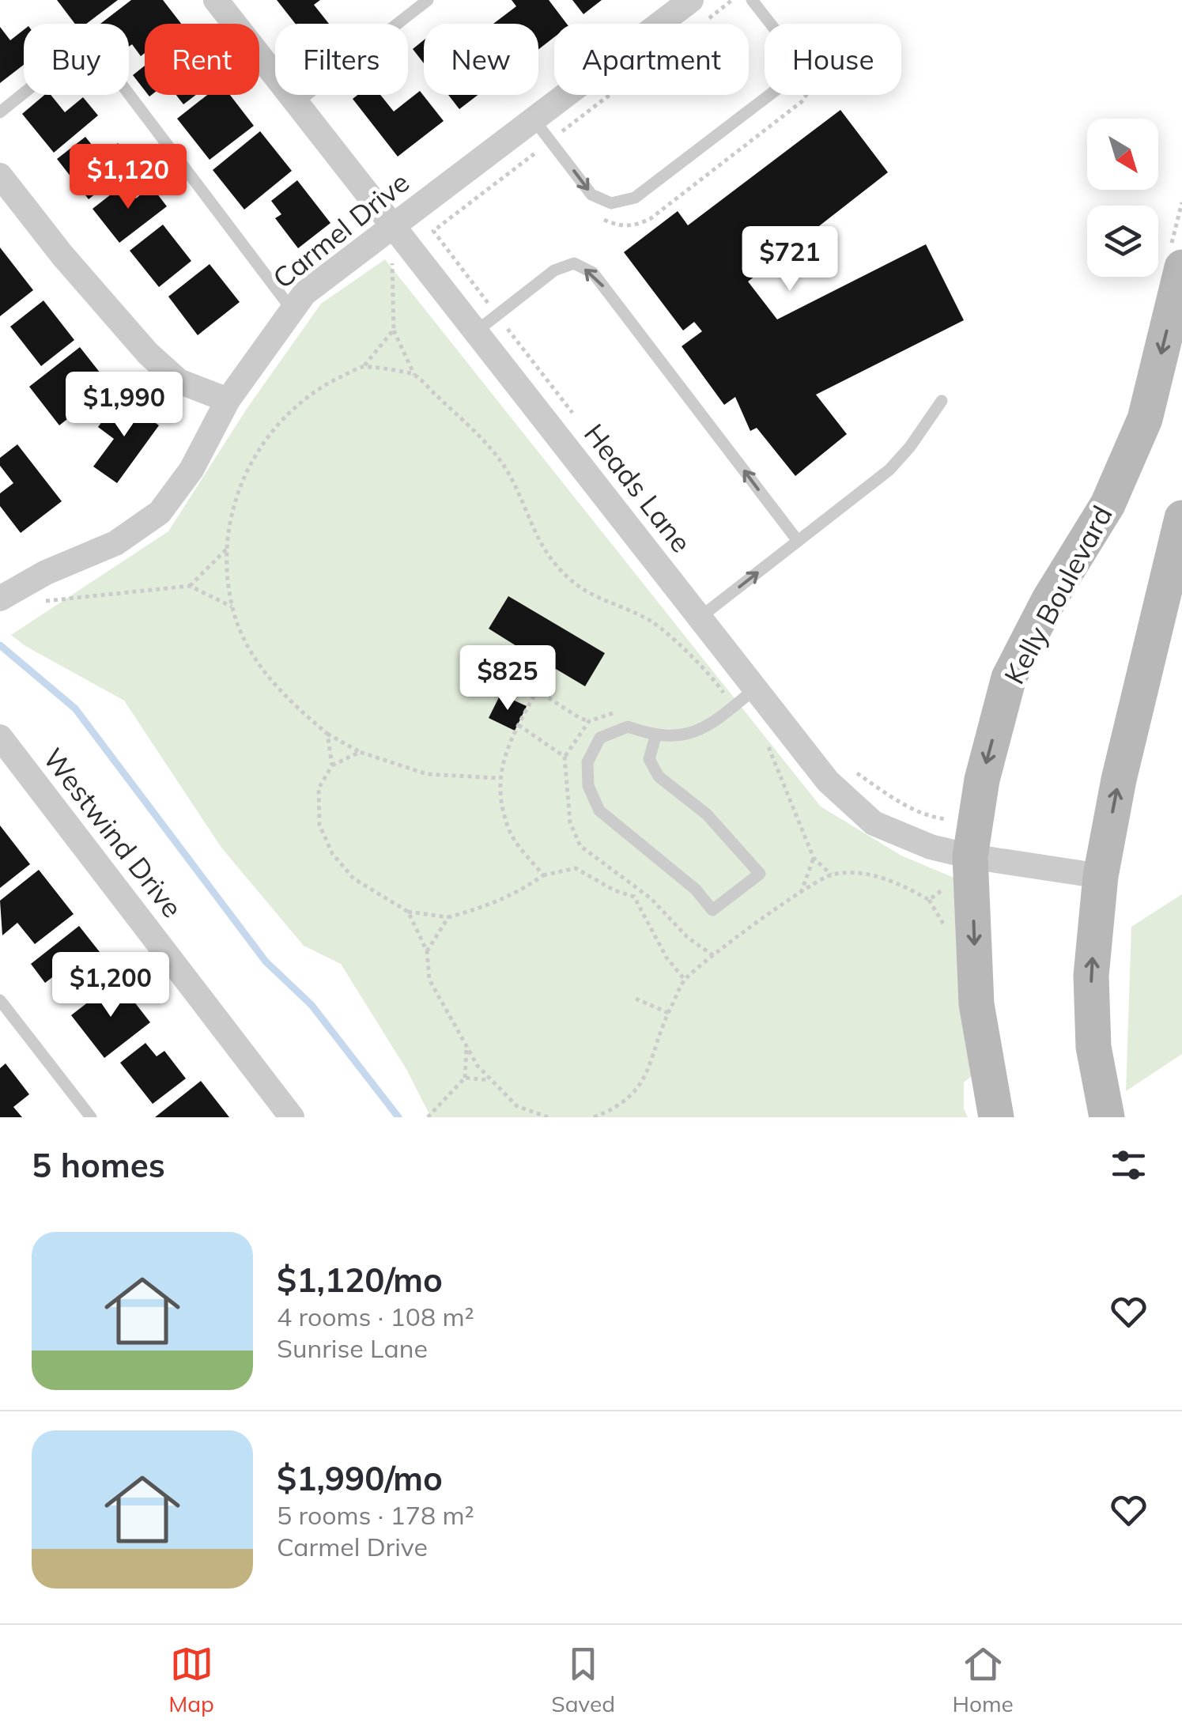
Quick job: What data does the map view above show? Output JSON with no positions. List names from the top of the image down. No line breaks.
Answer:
{"streets":{"main road":["Kelly Boulevard"],"street":["Carmel Drive","Heads Lane","Westwind Drive"]},"crossings":[["Carmel Drive","Heads Lane"],["Heads Lane","Kelly Boulevard"]],"north":"bottom right","page":{"chip":["Buy","Rent","Filters","New","Apartment","House"],"price":["$1,120","$721","$1,990","$825","$1,200"],"heading":"5 homes","list":[{"name":"$1,120/mo","note":"4 rooms · 108 m² · Sunrise Lane"},{"name":"$1,990/mo","note":"5 rooms · 178 m² · Carmel Drive"}],"tabs":["Map","Saved","Home"]}}
